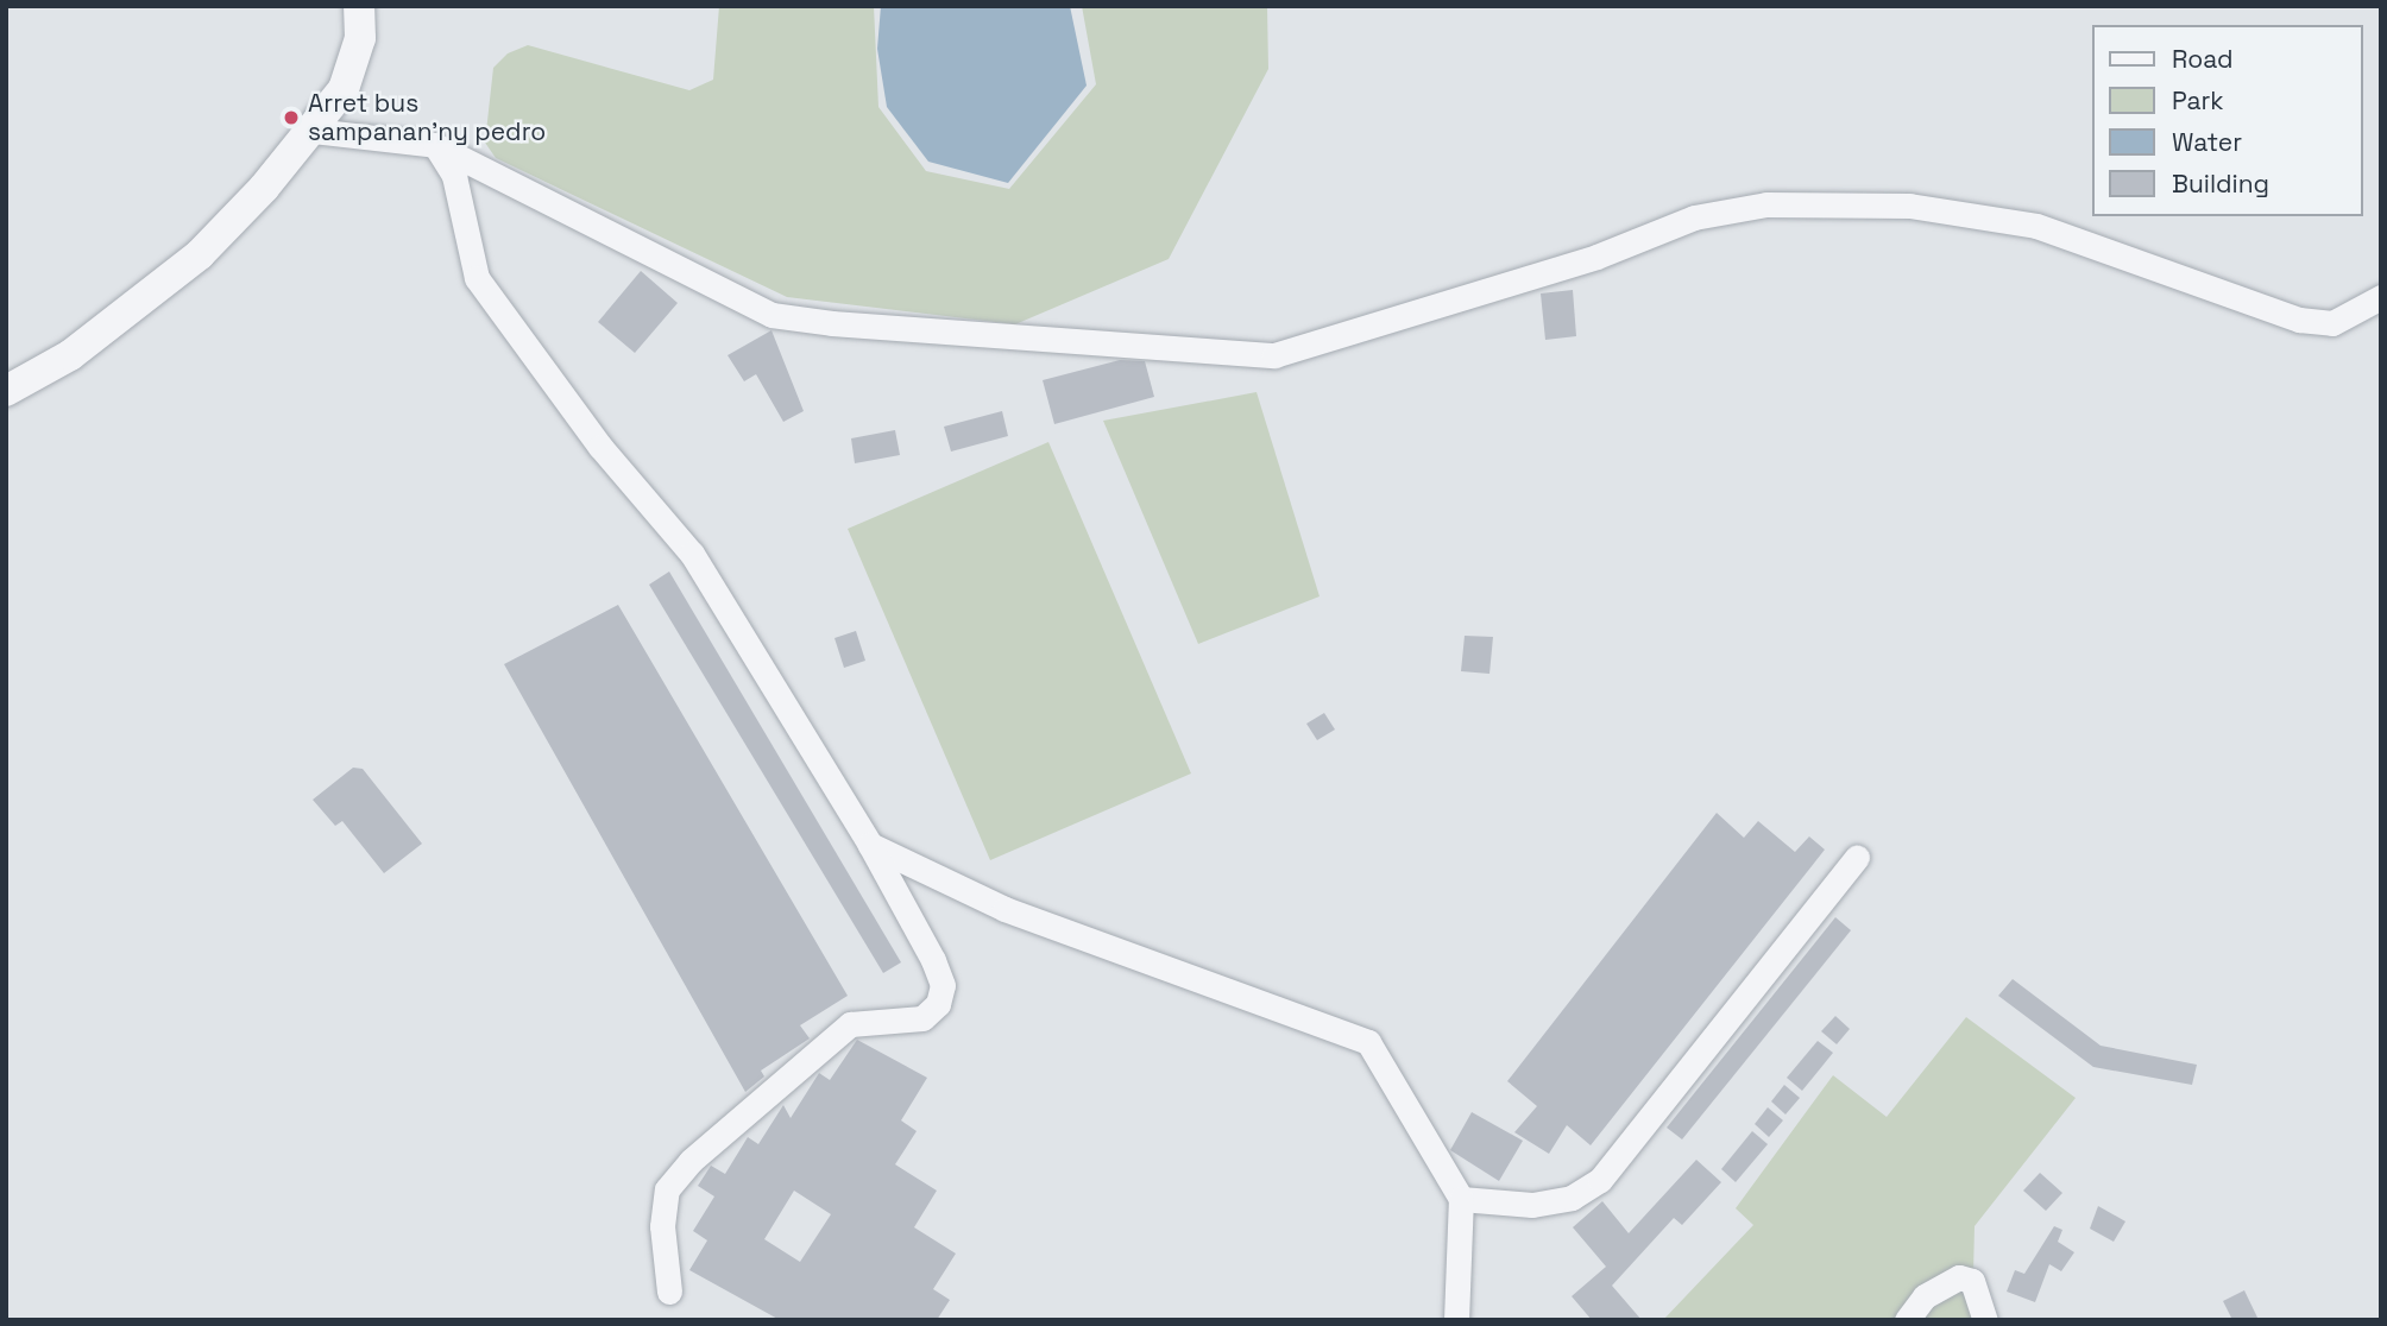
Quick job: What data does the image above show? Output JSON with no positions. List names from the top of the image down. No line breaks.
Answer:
{"places":["Arret bus sampanan'ny pedro"],"legend":["Road","Park","Water","Building"]}
